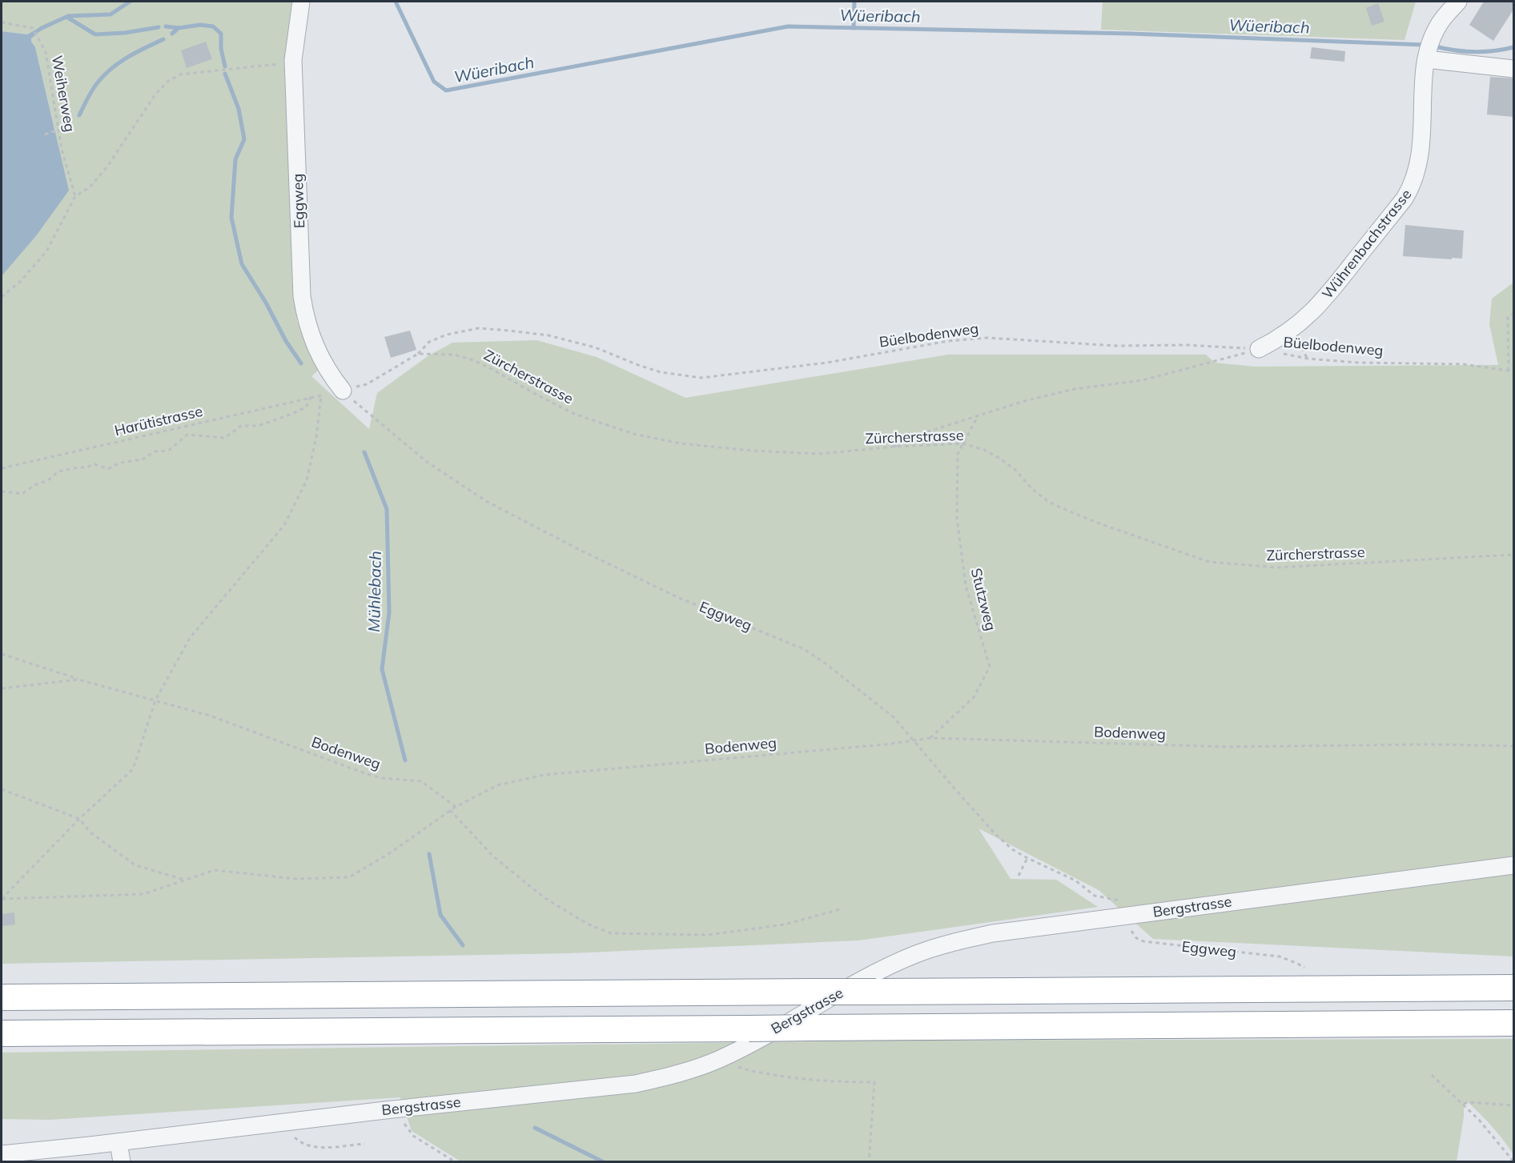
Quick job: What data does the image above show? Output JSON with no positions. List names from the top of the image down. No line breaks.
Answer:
{"streets":{"street":["Eggweg","Wührenbachstrasse","Bergstrasse"],"path":["Weiherweg","Büelbodenweg","Zürcherstrasse","Harütistrasse","Stutzweg","Bodenweg"]},"crossings":[["Eggweg","Bodenweg"],["Eggweg","Bergstrasse"],["Wührenbachstrasse","Büelbodenweg"],["Büelbodenweg","Zürcherstrasse"],["Zürcherstrasse","Stutzweg"],["Harütistrasse","Bodenweg"],["Stutzweg","Bodenweg"]],"water":["Wüeribach","Mühlebach"]}
